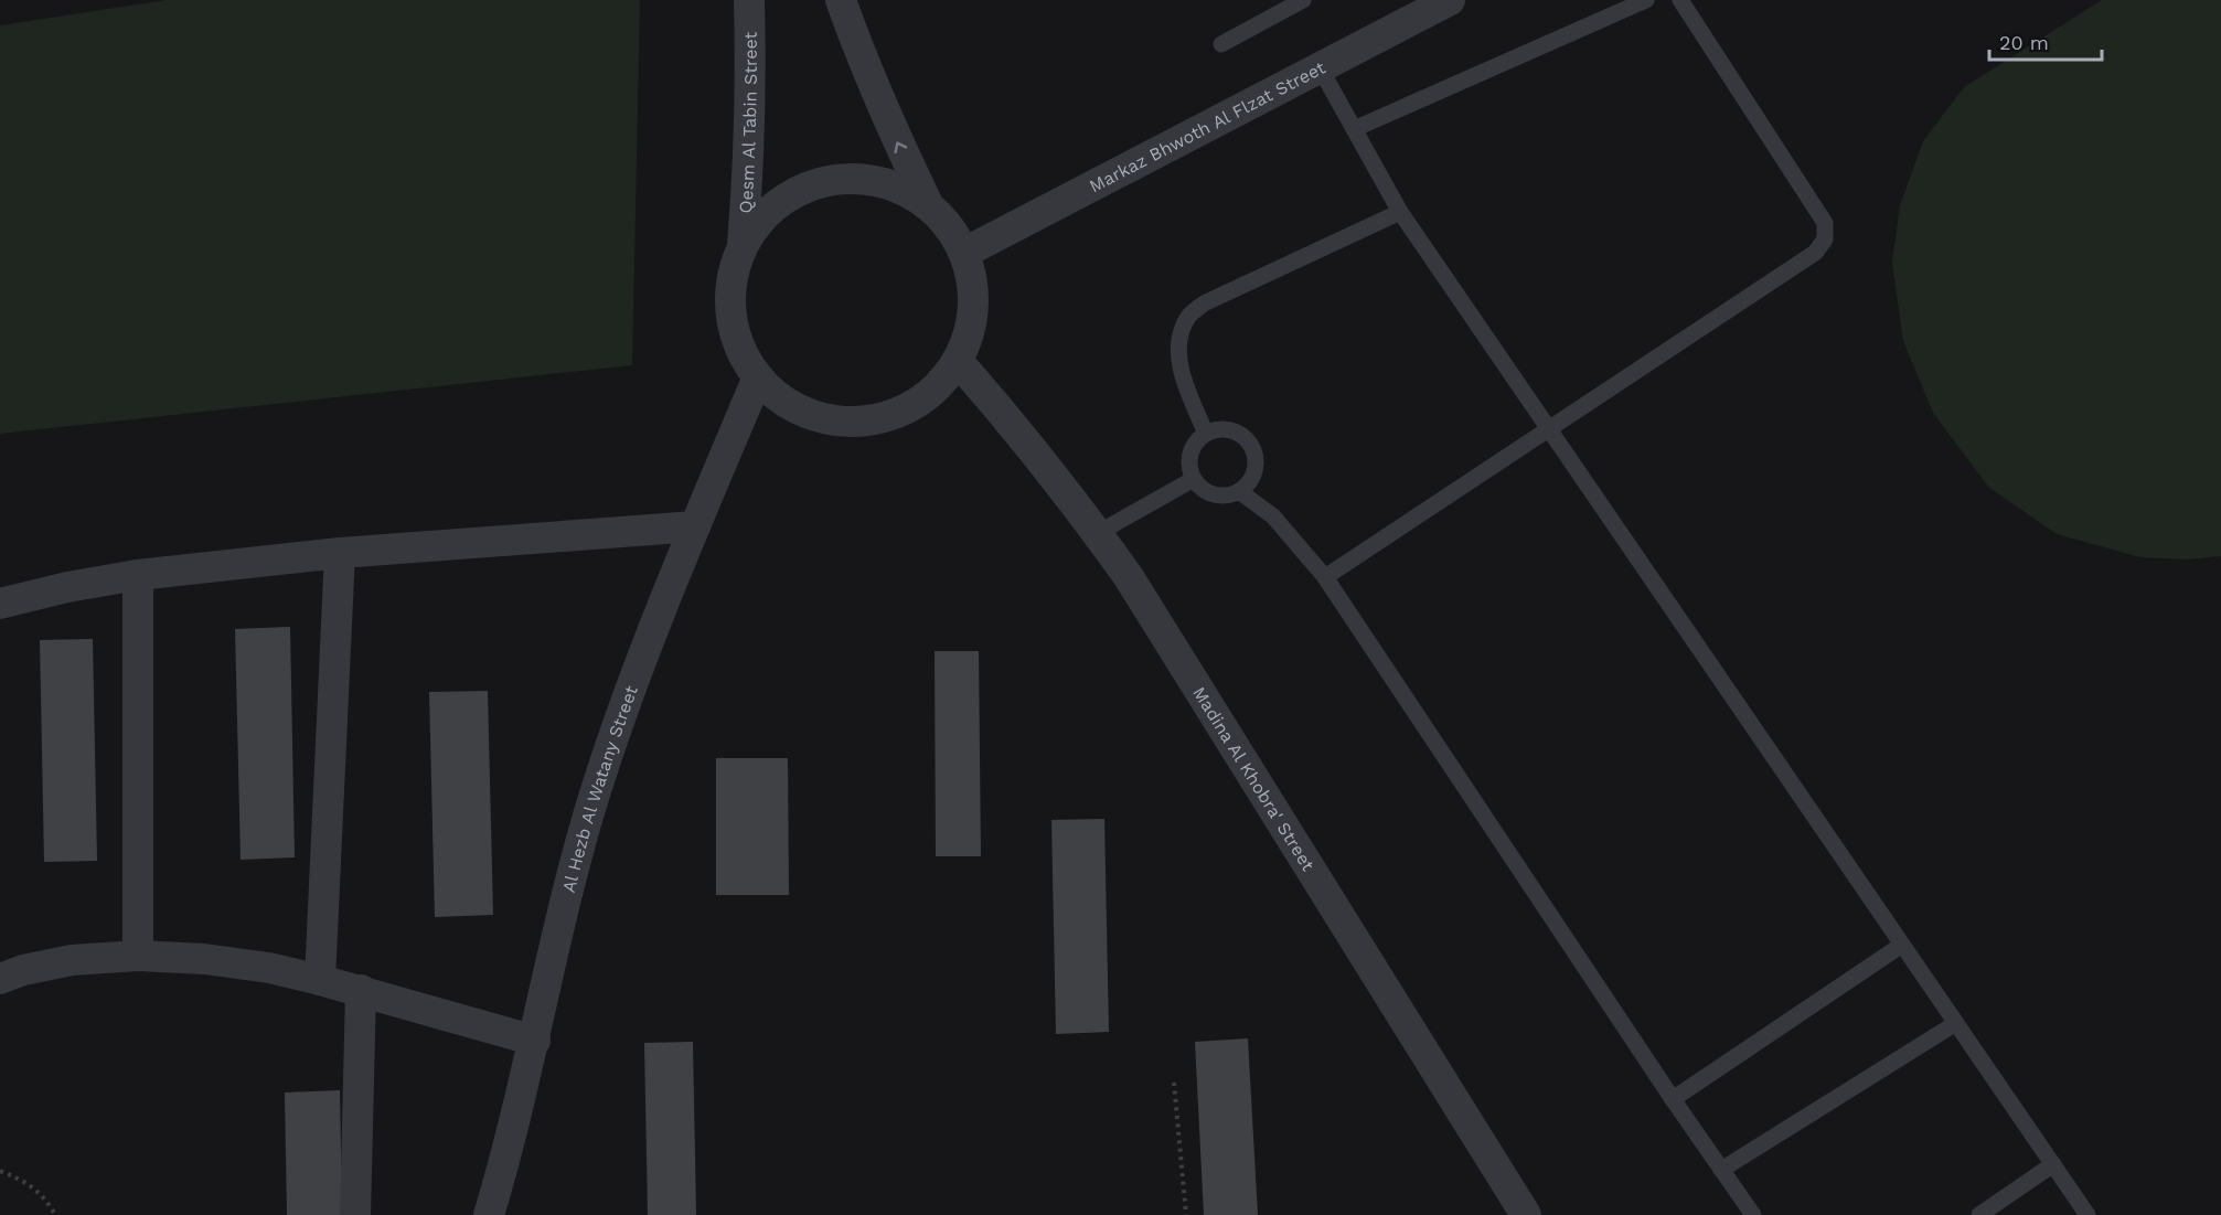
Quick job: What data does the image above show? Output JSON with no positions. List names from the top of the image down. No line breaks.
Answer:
{"streets":{"street":["Qesm Al Tabin Street","Markaz Bhwoth Al Flzat Street","Madina Al Khobra' Street","Al Hezb Al Watany Street"]},"scale_bar":"20 m"}
